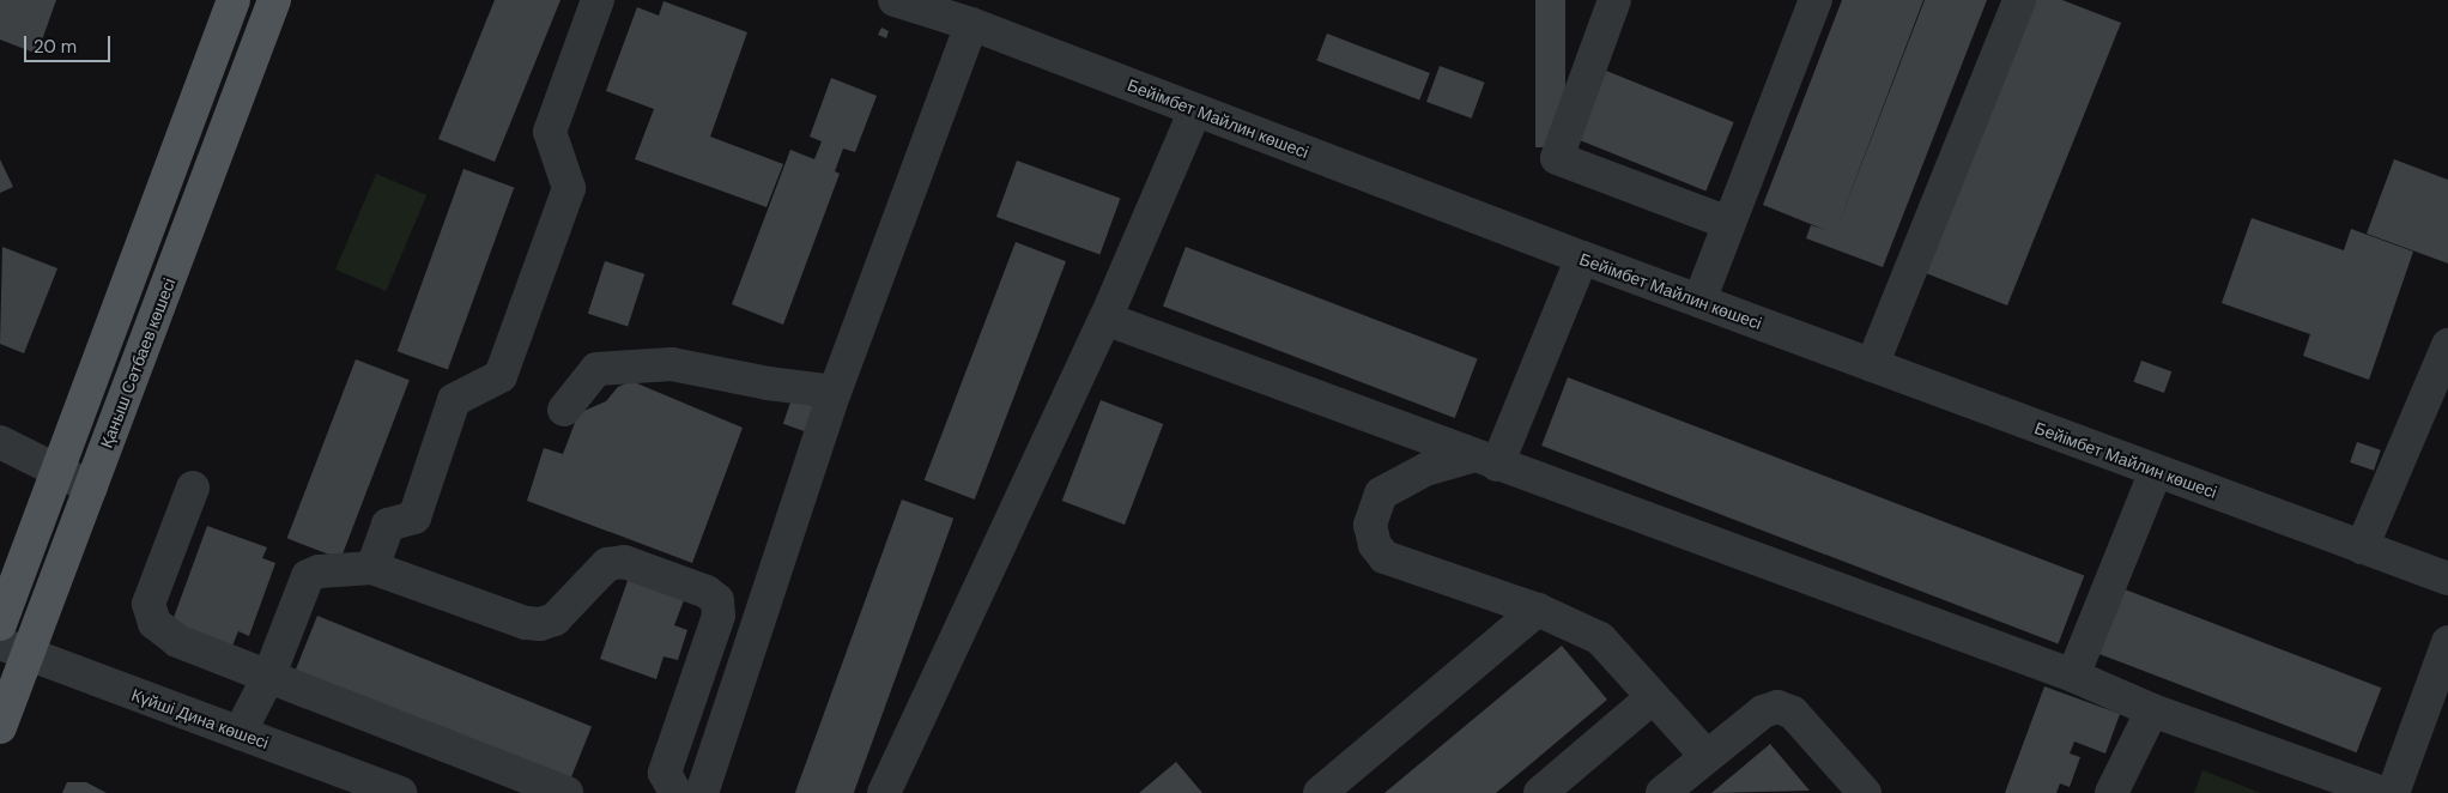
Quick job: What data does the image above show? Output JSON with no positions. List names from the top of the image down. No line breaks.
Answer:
{"streets":{"main road":["Қаныш Сәтбаев көшесі"],"street":["Бейімбет Майлин көшесі","Күйші Дина көшесі"]},"crossings":[["Қаныш Сәтбаев көшесі","Күйші Дина көшесі"]],"scale_bar":"20 m"}
